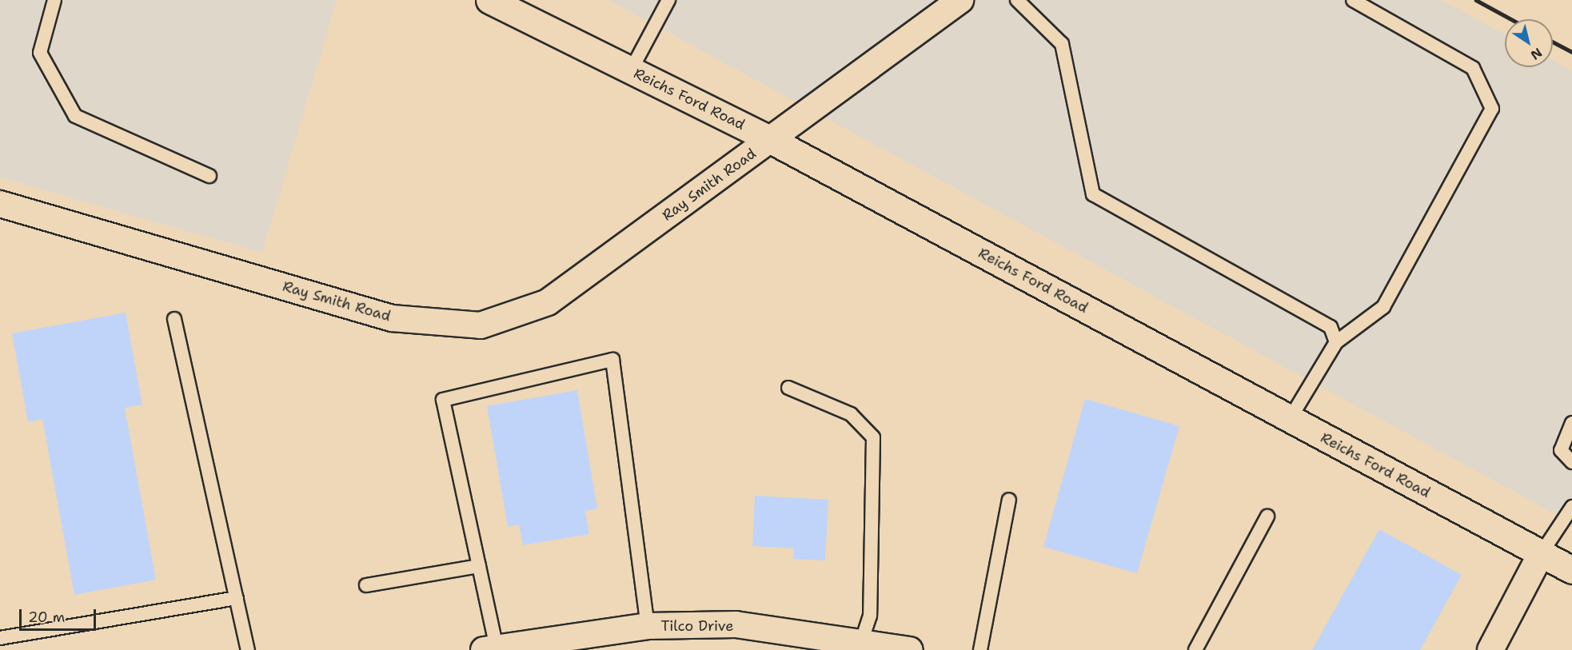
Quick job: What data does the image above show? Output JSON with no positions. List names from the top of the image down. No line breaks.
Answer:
{"streets":{"street":["Reichs Ford Road","Ray Smith Road","Tilco Drive"]},"crossings":[["Reichs Ford Road","Ray Smith Road"]],"scale_bar":"20 m","north":"bottom right"}
